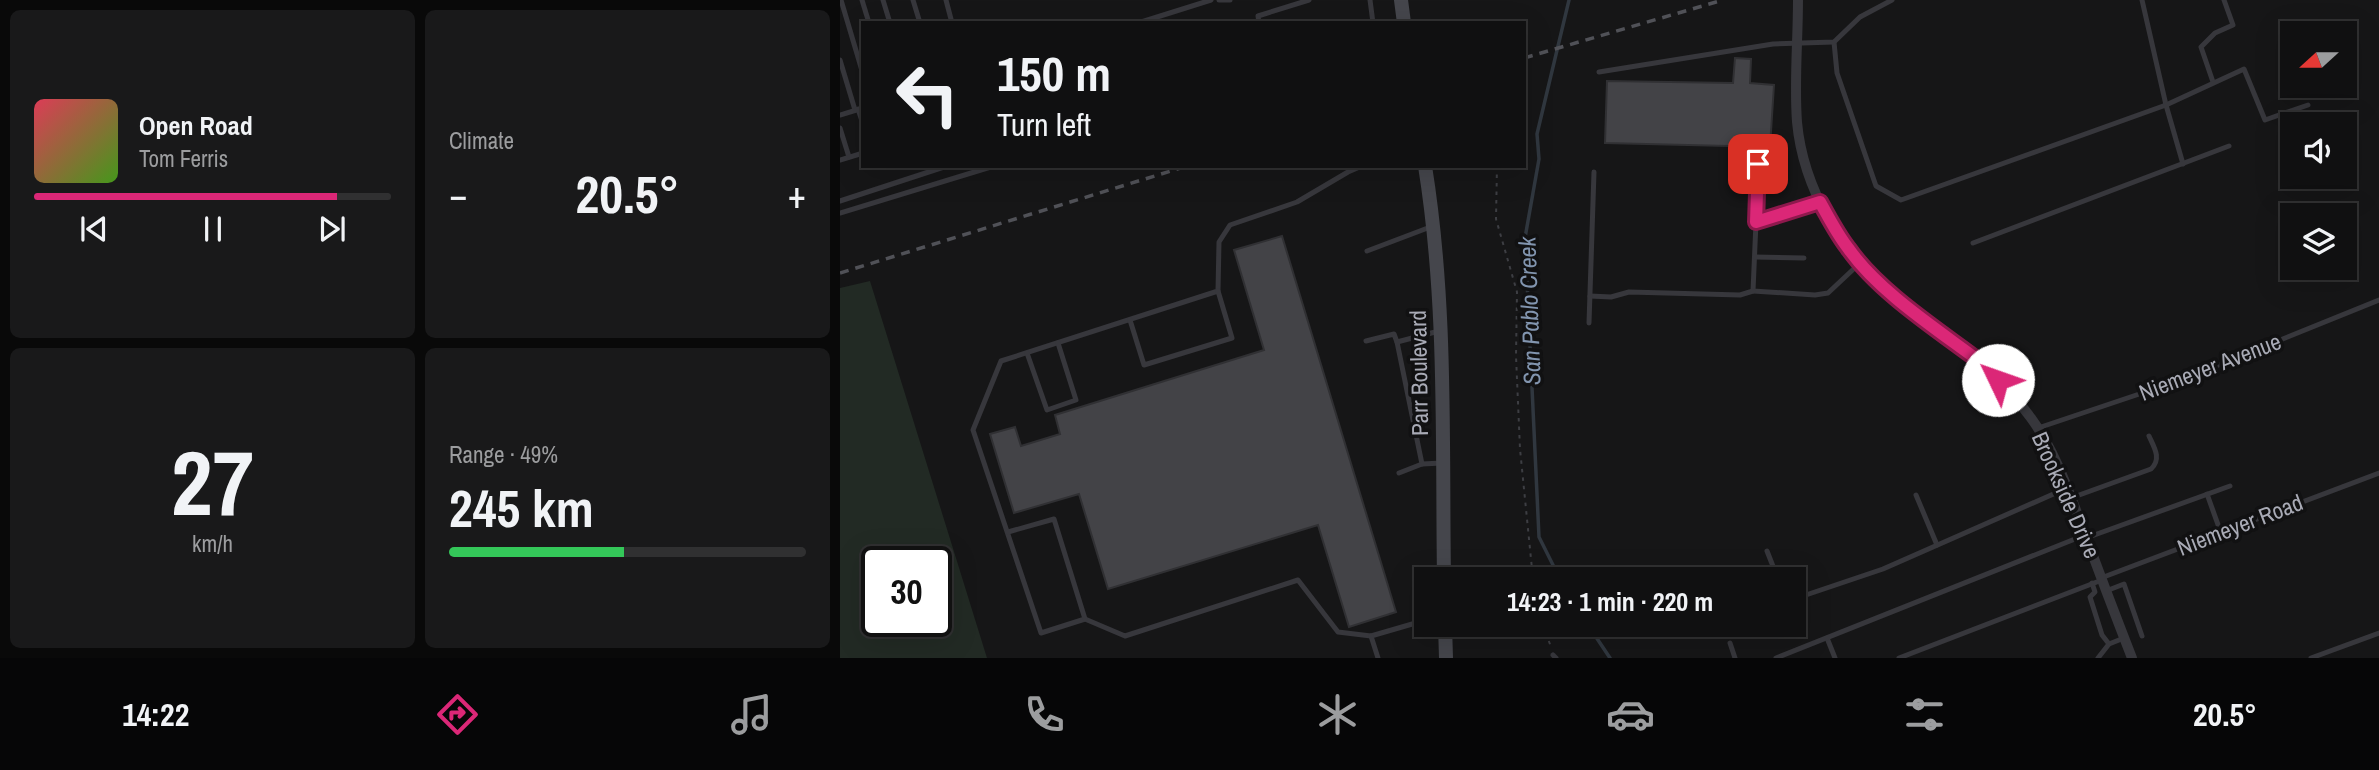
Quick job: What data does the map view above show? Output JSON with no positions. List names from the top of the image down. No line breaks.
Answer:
{"streets":{"street":["Parr Boulevard","Brookside Drive"],"lane":["Niemeyer Avenue","Niemeyer Road"]},"crossings":[["Niemeyer Avenue","Brookside Drive"],["Brookside Drive","Niemeyer Road"]],"water":["San Pablo Creek"],"north":"left","page":{"tile":["Climate",["27","km/h"],["Range · 49%","245 km"]],"turn":["150 m","Turn left"],"song":["Open Road","Tom Ferris"],"heat":["−","20.5°","+"],"limit":"30","trip":"14:23 · 1 min · 220 m","tabs":["14:22","20.5°"]}}
